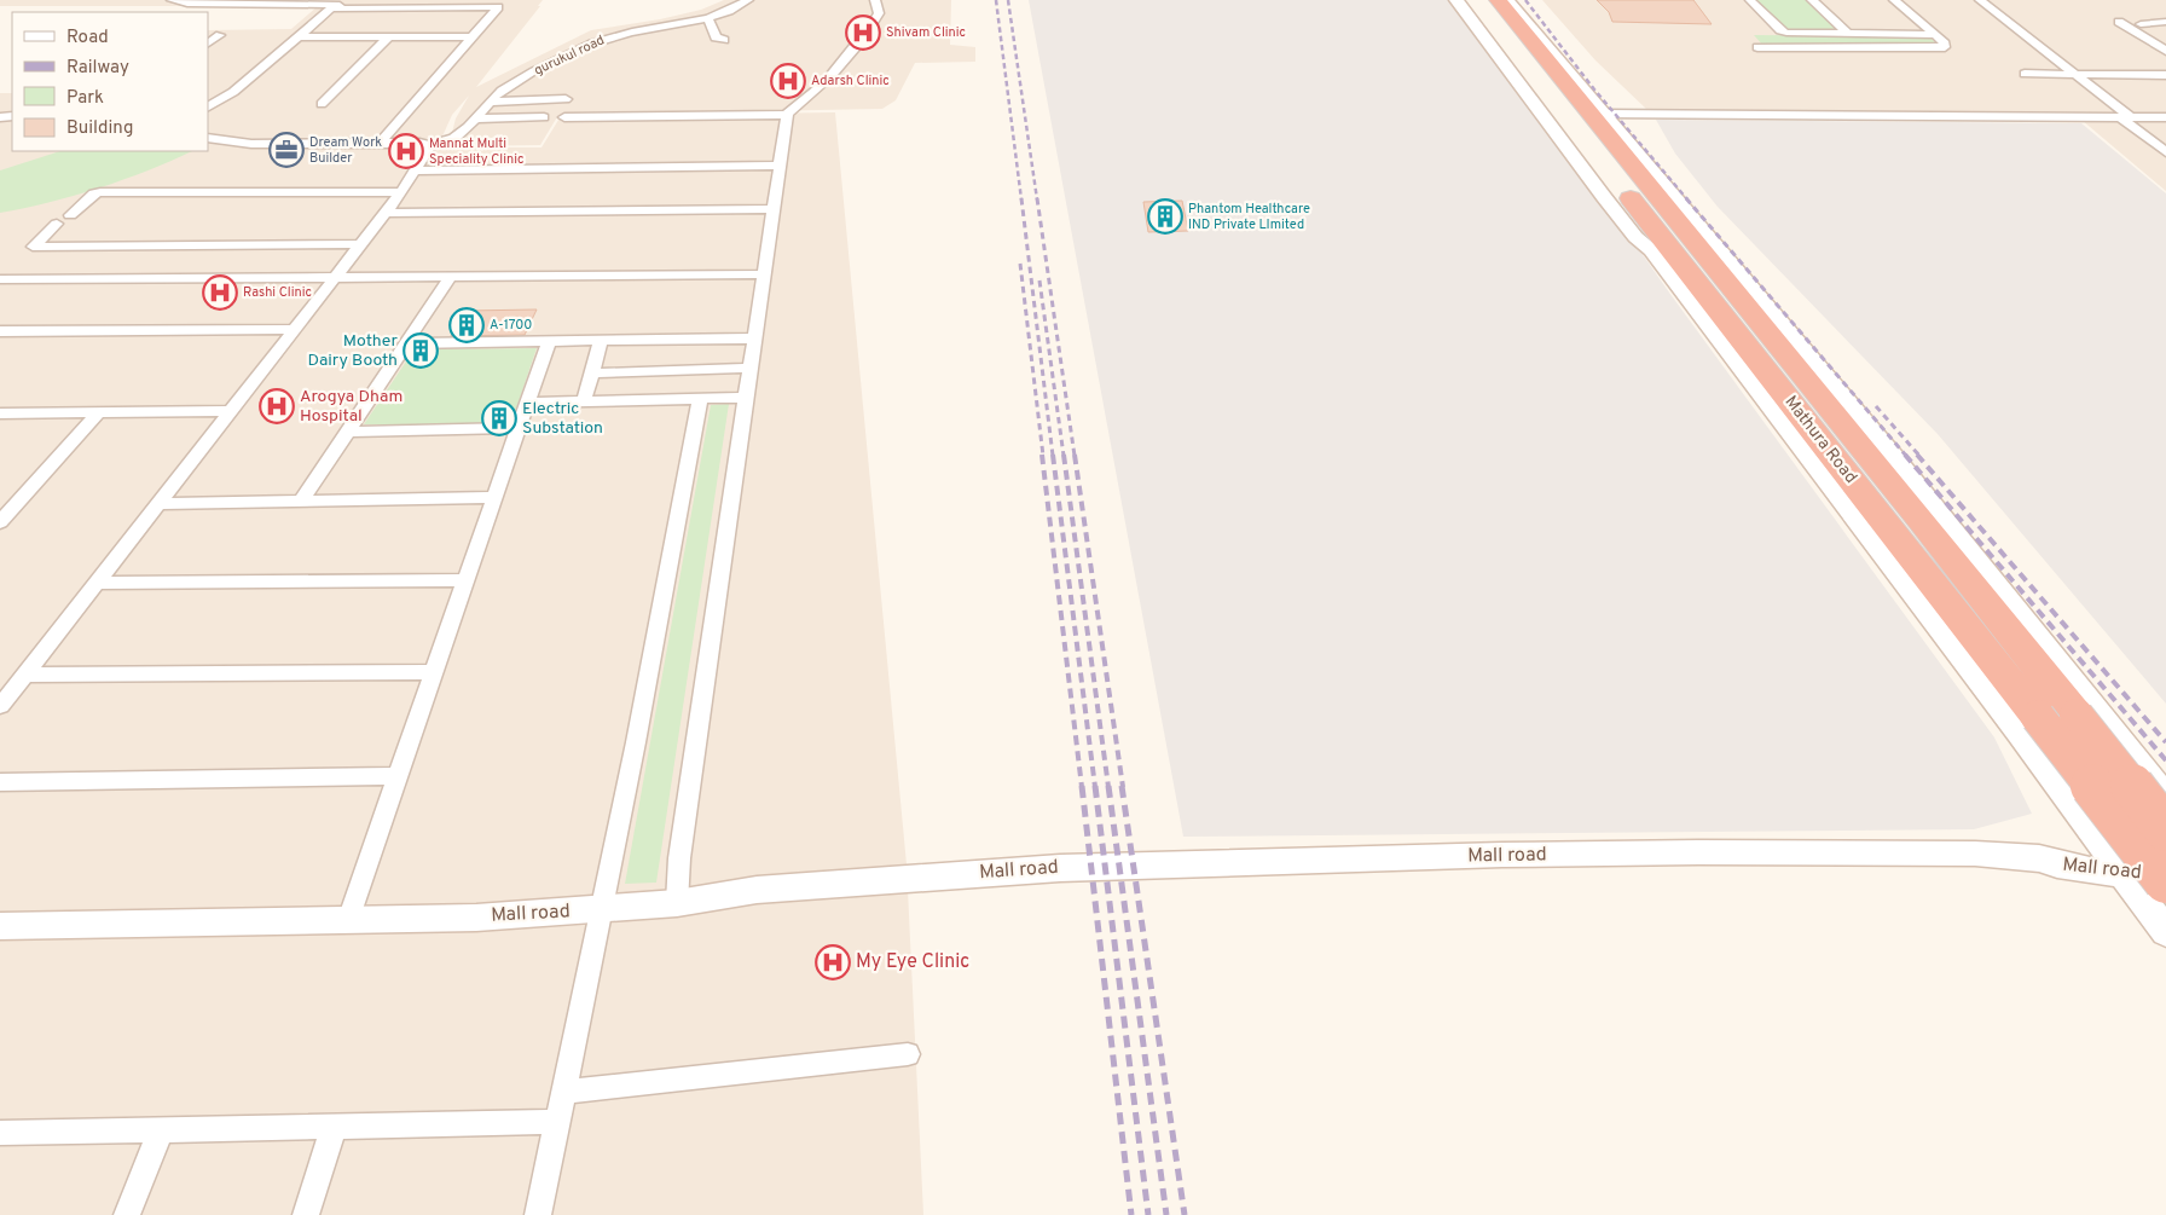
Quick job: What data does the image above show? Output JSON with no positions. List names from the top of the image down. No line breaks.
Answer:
{"streets":{"highway":["Mathura Road"],"main road":["Mall road"],"street":["gurukul road"]},"places":{"hospital":["Shivam Clinic","Adarsh Clinic","Mannat Multi Speciality Clinic","Rashi Clinic","Arogya Dham Hospital","My Eye Clinic"],"office":["Dream Work Builder"],"building":["Phantom Healthcare IND Private LImited","A-1700","Mother Dairy Booth","Electric Substation"]},"legend":["Road","Railway","Park","Building"]}
